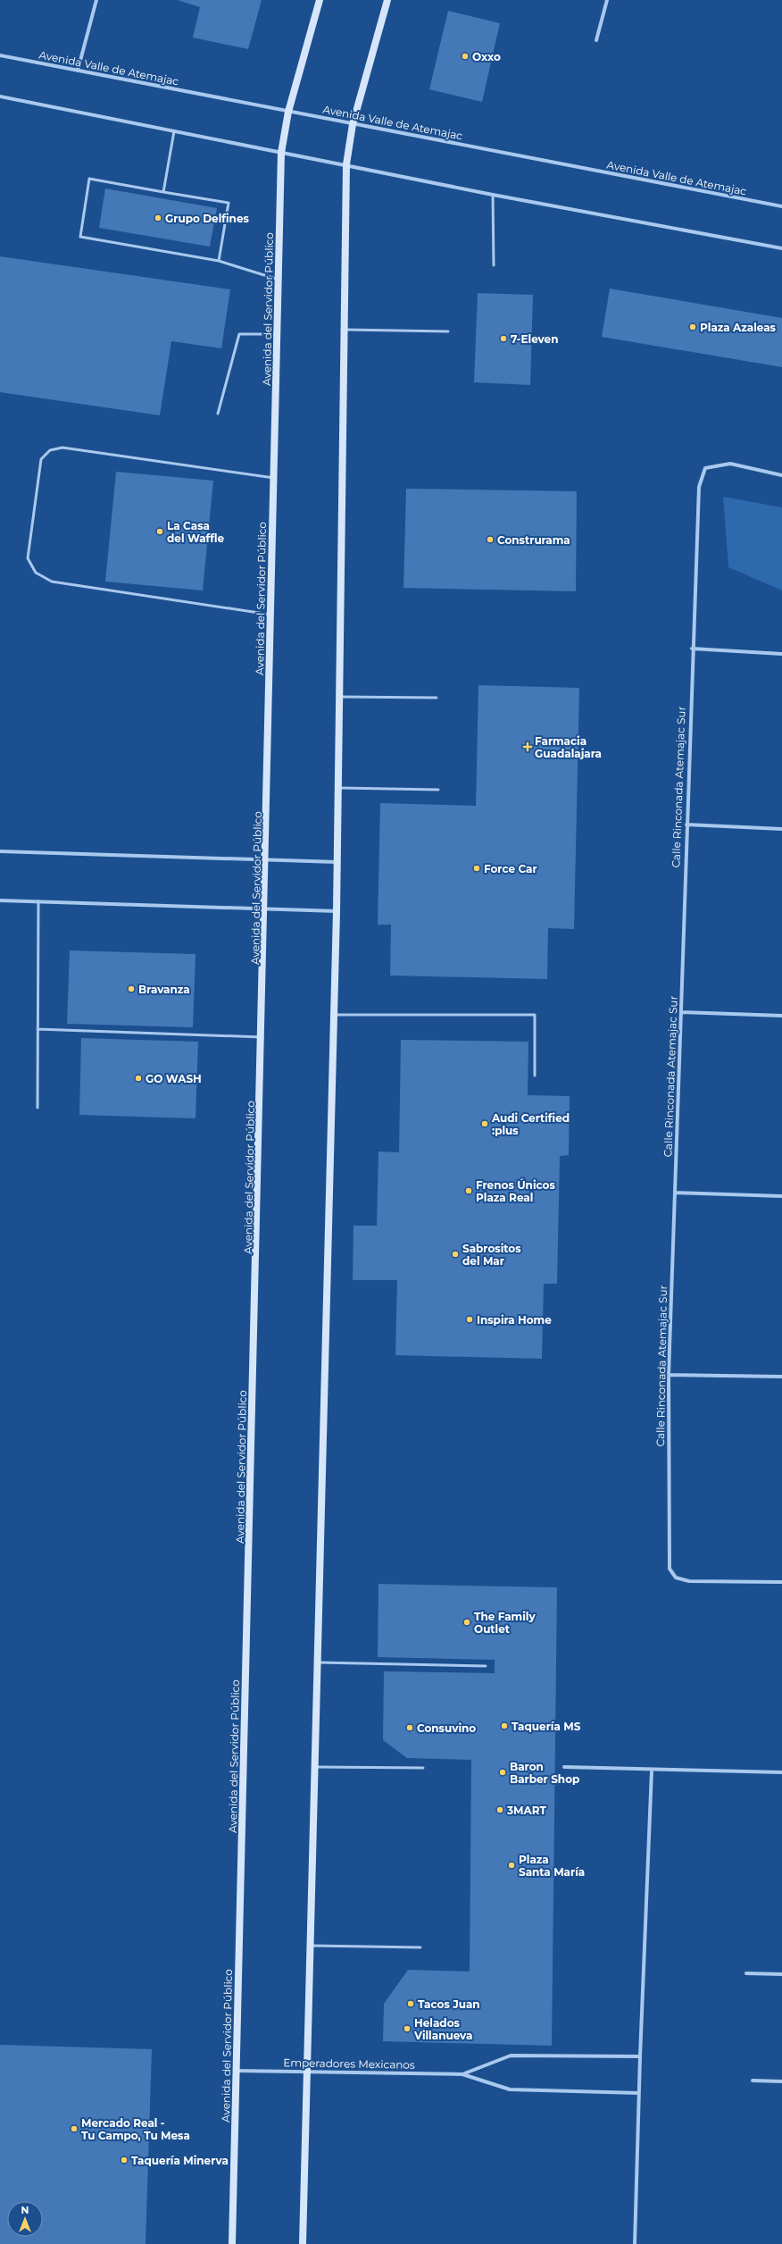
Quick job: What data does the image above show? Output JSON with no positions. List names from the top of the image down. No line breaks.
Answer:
{"streets":{"street":["Avenida Valle de Atemajac","Avenida del Servidor Público","Calle Rinconada Atemajac Sur","Emperadores Mexicanos"]},"crossings":[["Avenida Valle de Atemajac","Avenida del Servidor Público"],["Avenida del Servidor Público","Emperadores Mexicanos"]],"places":{"other":["Oxxo","Grupo Delfines","Plaza Azaleas","7-Eleven","La Casa del Waffle","Construrama","Force Car","Bravanza","GO WASH","Audi Certified :plus","Frenos Únicos Plaza Real","Sabrositos del Mar","Inspira Home","The Family Outlet","Taquería MS","Consuvino","Baron Barber Shop","3MART","Plaza Santa María","Tacos Juan","Helados Villanueva","Mercado Real - Tu Campo, Tu Mesa","Taquería Minerva"],"health":["Farmacia Guadalajara"]},"north":"top"}
